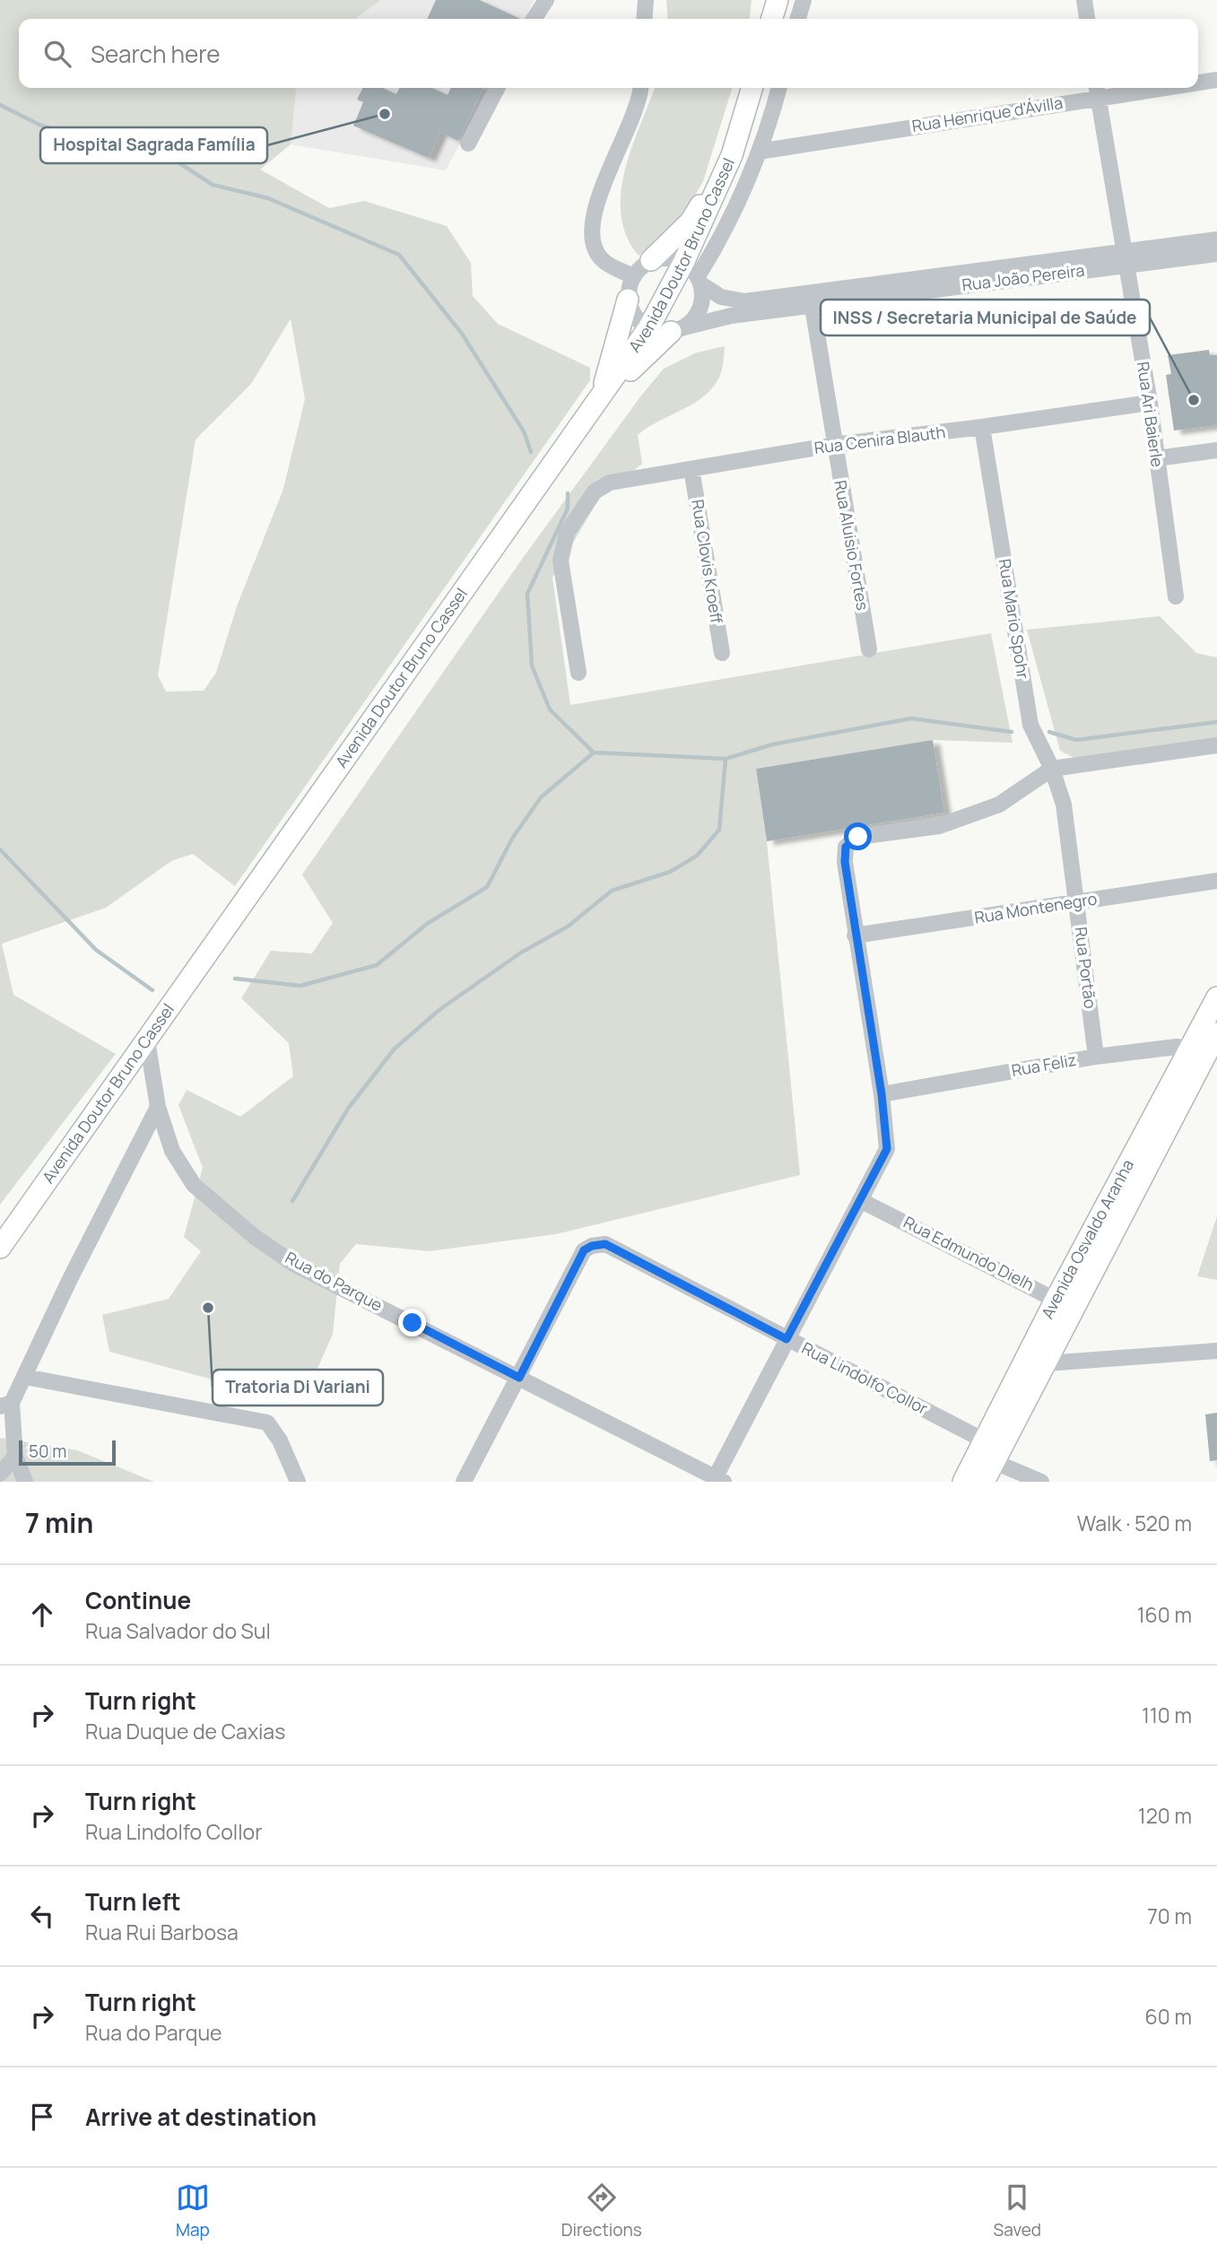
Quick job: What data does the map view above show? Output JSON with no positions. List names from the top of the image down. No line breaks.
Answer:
{"streets":{"main road":["Avenida Doutor Bruno Cassel","Avenida Osvaldo Aranha"],"street":["Rua Henrique d'Ávilla","Rua João Pereira","Rua Ari Baierle","Rua Cenira Blauth","Rua Aluisio Fortes","Rua Clovis Kroeff","Rua Mario Spohr","Rua Montenegro","Rua Portão","Rua Feliz","Rua Edmundo Dielh","Rua do Parque","Rua Lindolfo Collor"]},"crossings":[["Rua Henrique d'Ávilla","Rua Ari Baierle"],["Avenida Doutor Bruno Cassel","Rua João Pereira"],["Avenida Doutor Bruno Cassel","Rua do Parque"],["Rua João Pereira","Rua Ari Baierle"],["Rua João Pereira","Rua Aluisio Fortes"],["Rua Ari Baierle","Rua Cenira Blauth"],["Rua Cenira Blauth","Rua Aluisio Fortes"],["Rua Cenira Blauth","Rua Clovis Kroeff"],["Rua Cenira Blauth","Rua Mario Spohr"],["Rua Mario Spohr","Rua Portão"],["Rua Montenegro","Rua Portão"],["Rua Portão","Rua Feliz"],["Rua Feliz","Avenida Osvaldo Aranha"],["Avenida Osvaldo Aranha","Rua Edmundo Dielh"],["Avenida Osvaldo Aranha","Rua Lindolfo Collor"],["Rua do Parque","Rua Lindolfo Collor"]],"places":["Hospital Sagrada Família","INSS / Secretaria Municipal de Saúde","Tratoria Di Variani"],"scale_bar":"50 m","page":{"search":"Search here","scale":"50 m","heading":["7 min","Walk · 520 m"],"list":[["Continue","Rua Salvador do Sul","160 m"],["Turn right","Rua Duque de Caxias","110 m"],["Turn right","Rua Lindolfo Collor","120 m"],["Turn left","Rua Rui Barbosa","70 m"],["Turn right","Rua do Parque","60 m"],"Arrive at destination"],"nav":["Map","Directions","Saved"]}}
